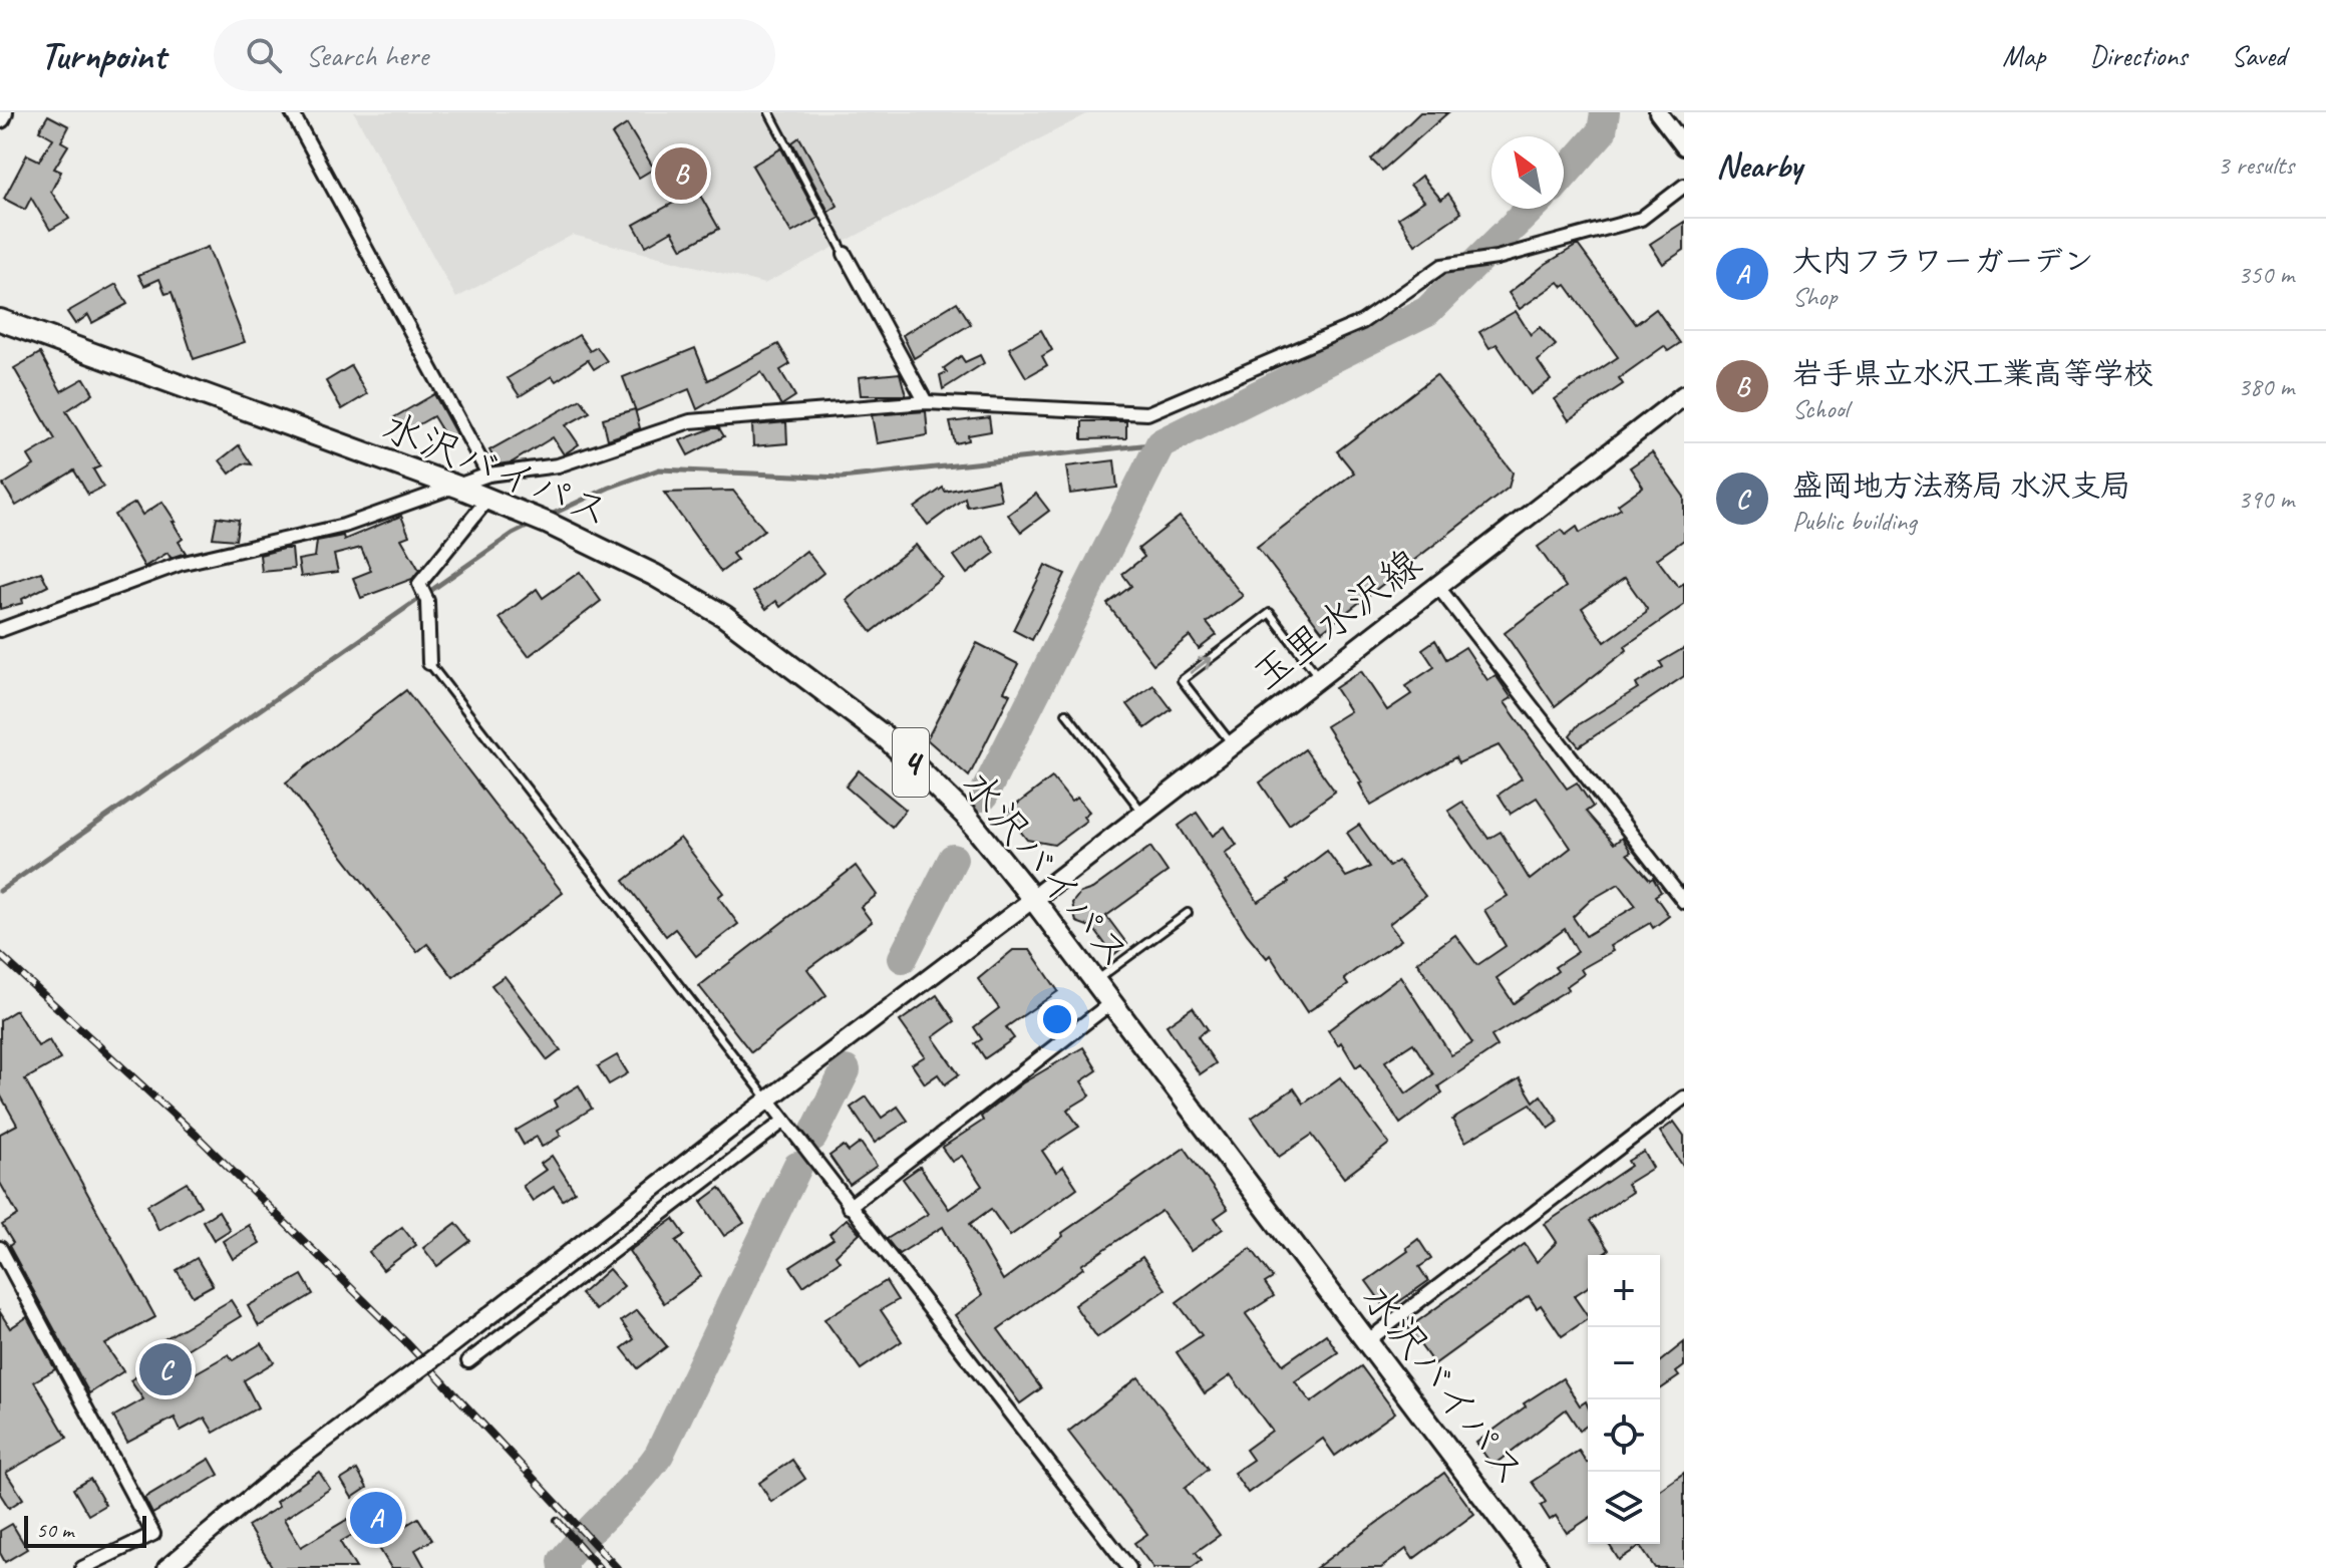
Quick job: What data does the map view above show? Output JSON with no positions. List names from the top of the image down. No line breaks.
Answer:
{"streets":{"highway":["水沢バイパス","4"],"main road":["玉里水沢線"]},"crossings":[["水沢バイパス","玉里水沢線"]],"scale_bar":"50 m","north":"top left","page":{"header":"Turnpoint","search":"Search here","nav":["Map","Directions","Saved"],"heading":["Nearby","3 results"],"pins":["B","C","A"],"list":[{"mark":"A","name":"大内フラワーガーデン","note":"Shop","value":"350 m"},{"mark":"B","name":"岩手県立水沢工業高等学校","note":"School","value":"380 m"},{"mark":"C","name":"盛岡地方法務局 水沢支局","note":"Public building","value":"390 m"}],"map_buttons":["+","−"],"scale":"50 m"}}
